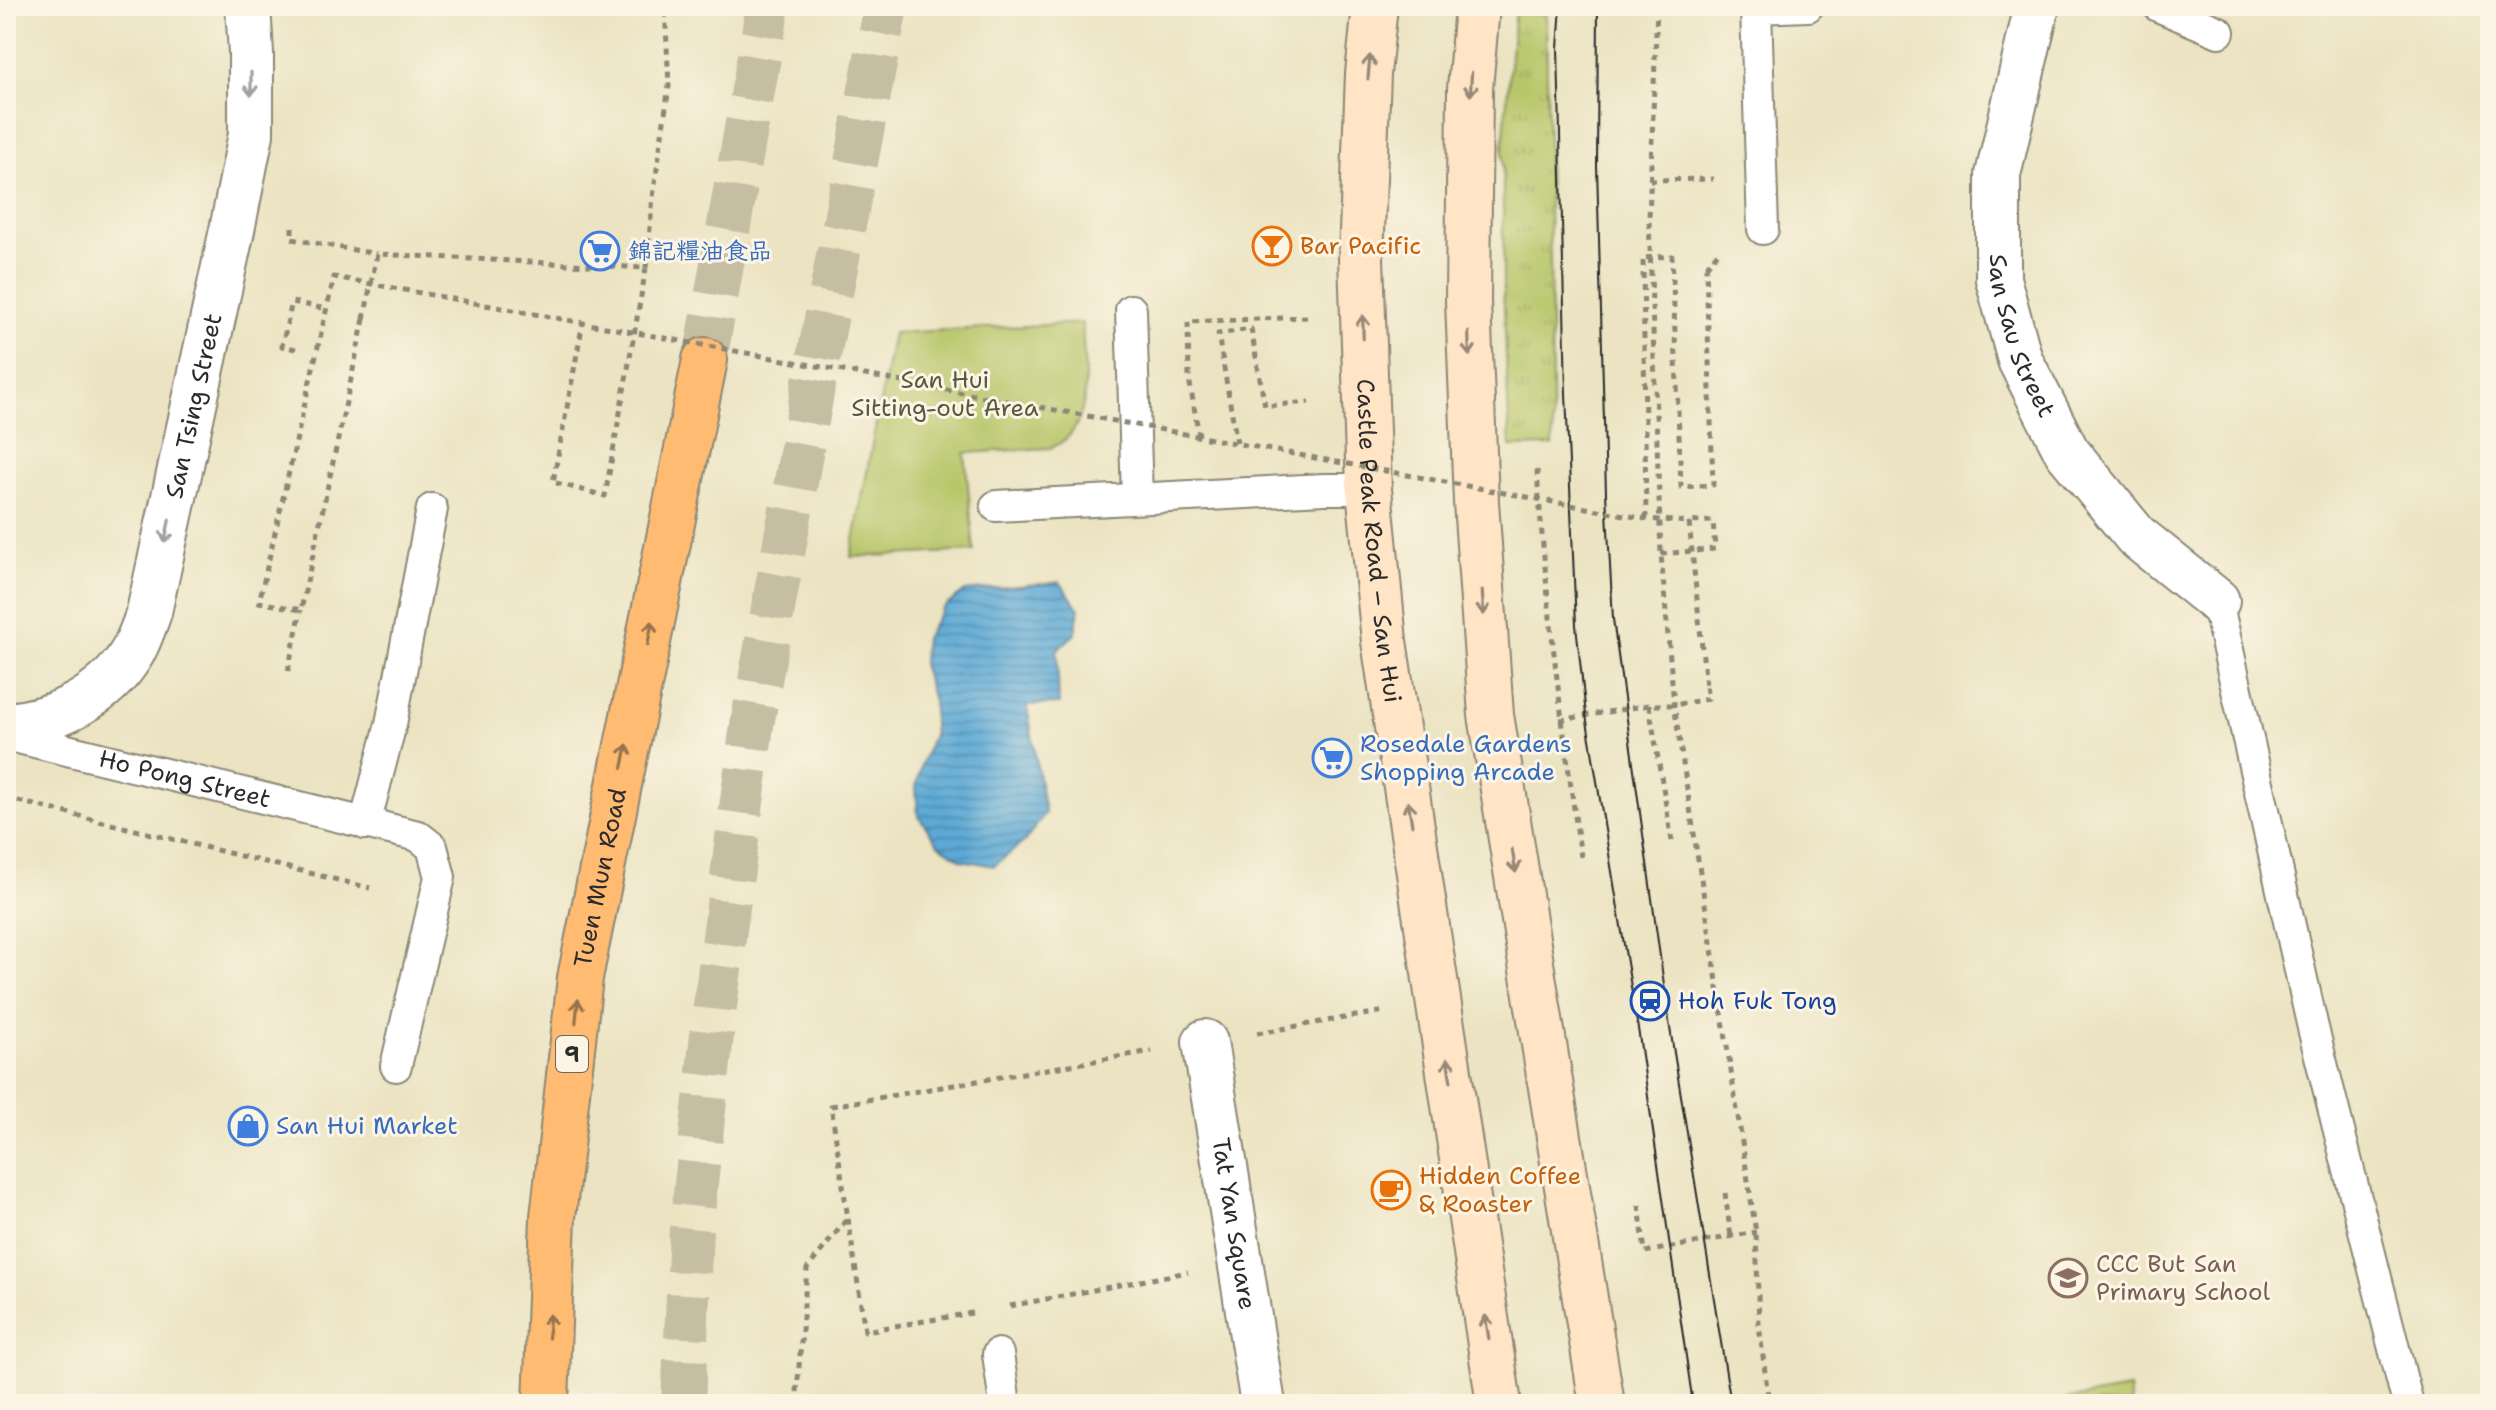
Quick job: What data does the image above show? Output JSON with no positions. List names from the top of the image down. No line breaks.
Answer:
{"streets":{"highway":["Tuen Mun Road","9"],"main road":["Castle Peak Road – San Hui"],"street":["San Sau Street","San Tsing Street","Tat Yan Square"],"lane":["Ho Pong Street"]},"one_way":["San Tsing Street","Tuen Mun Road"],"parks":["San Hui Sitting-out Area"],"places":{"bar":["Bar Pacific"],"supermarket":["錦記糧油食品","Rosedale Gardens Shopping Arcade"],"station":["Hoh Fuk Tong"],"shop":["San Hui Market"],"cafe":["Hidden Coffee & Roaster"],"school or university":["CCC But San Primary School"]}}
